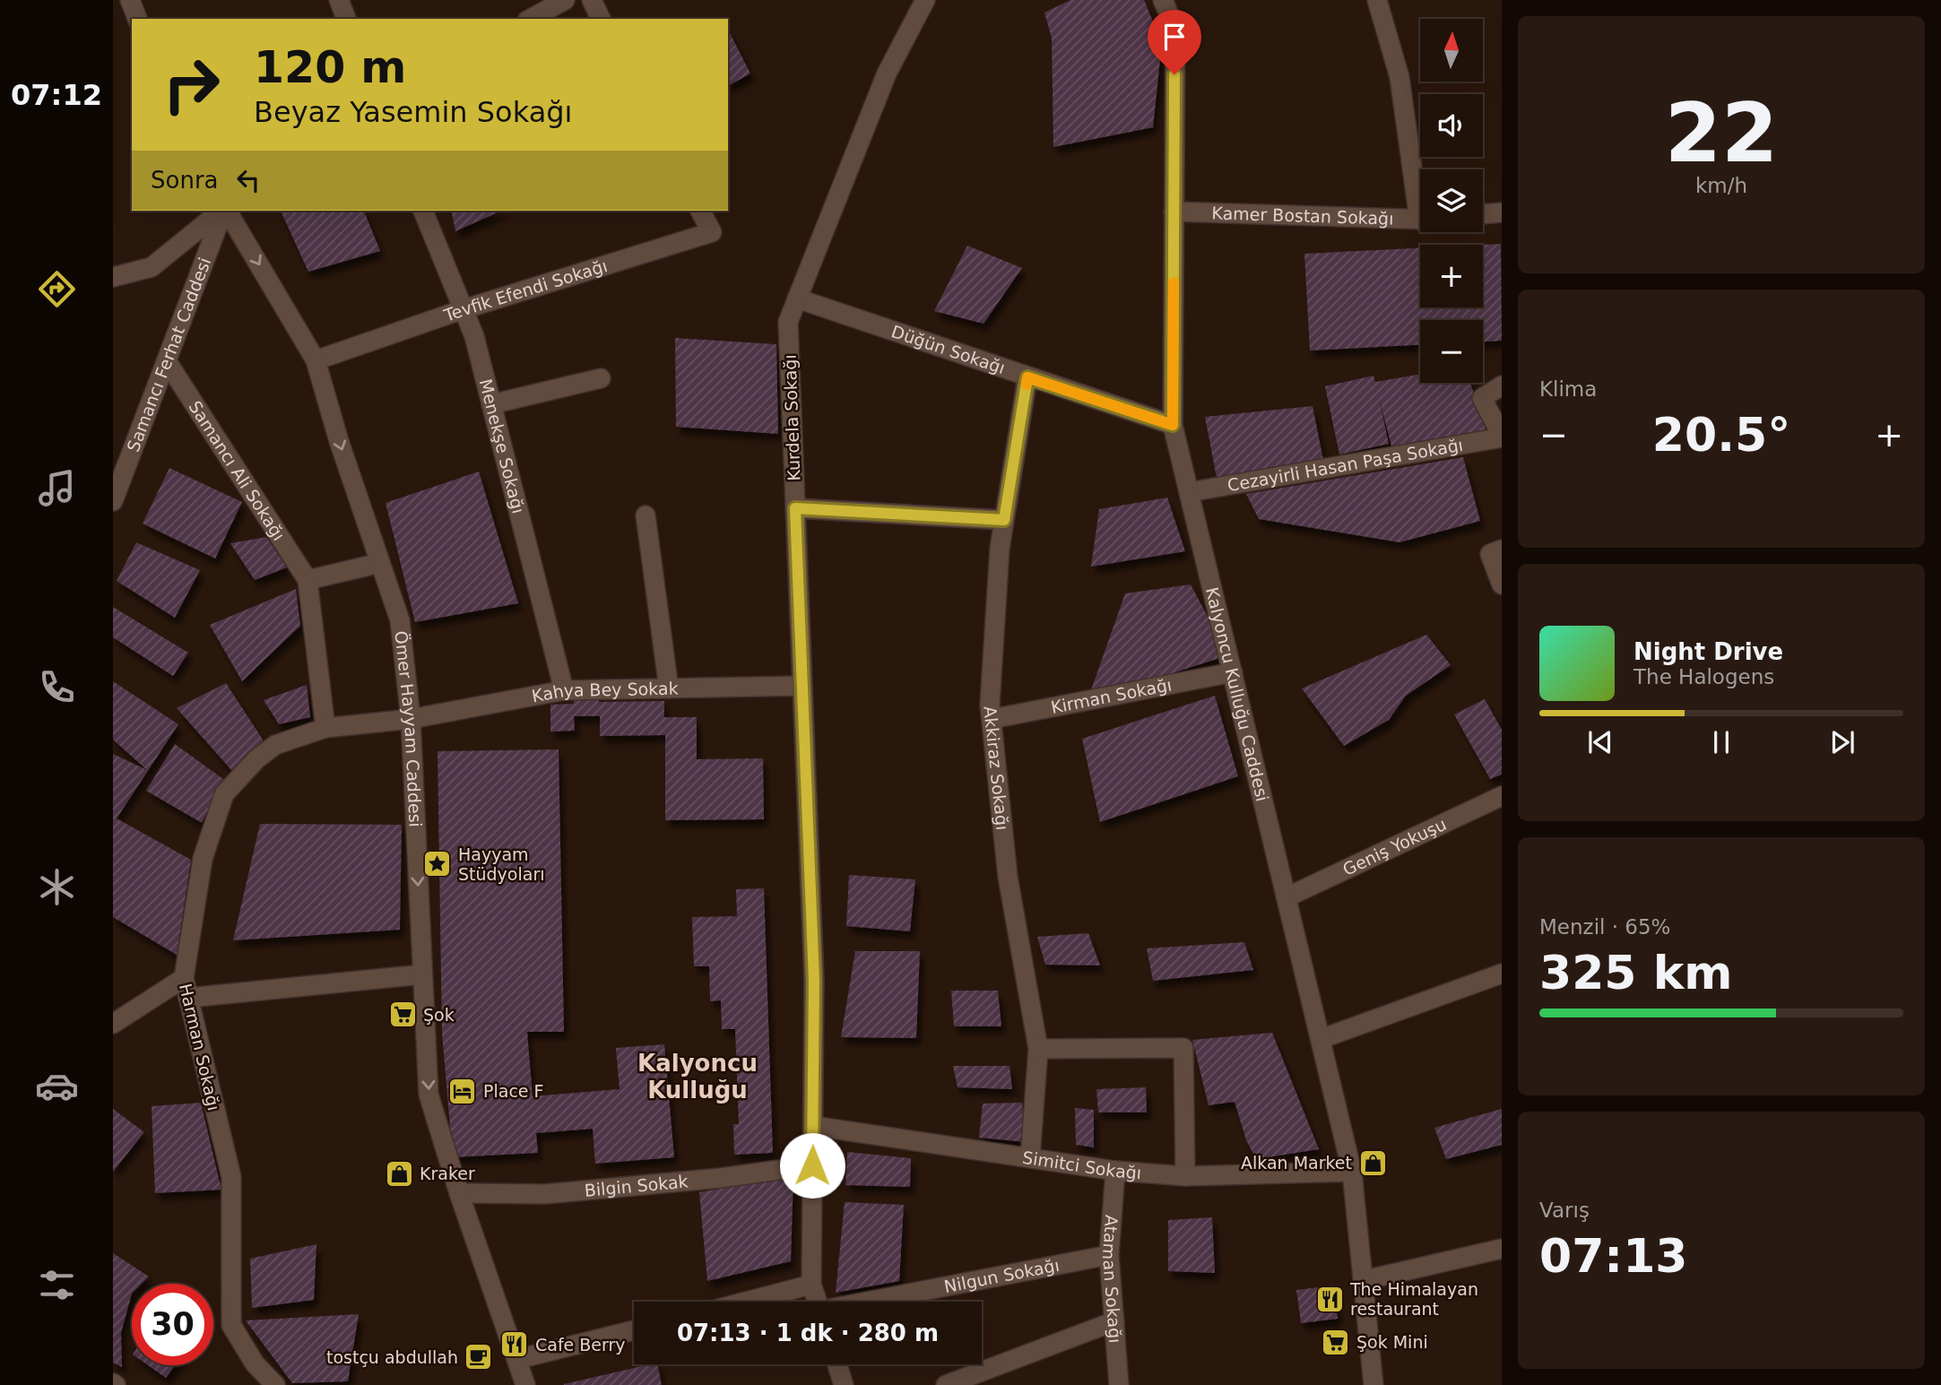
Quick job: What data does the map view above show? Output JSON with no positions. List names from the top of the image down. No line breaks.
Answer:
{"streets":{"street":["Kamer Bostan Sokağı","Tevfik Efendi Sokağı","Düğün Sokağı","Samancı Ferhat Caddesi","Kurdela Sokağı","Menekşe Sokağı","Cezayirli Hasan Paşa Sokağı","Samancı Ali Sokağı","Kahya Bey Sokak","Kalyoncu Kulluğu Caddesi","Kirman Sokağı","Ömer Hayyam Caddesi","Akkiraz Sokağı","Geniş Yokuşu","Harman Sokağı","Simitci Sokağı","Bilgin Sokak","Nilgun Sokağı","Ataman Sokağı"]},"crossings":[["Kamer Bostan Sokağı","Kalyoncu Kulluğu Caddesi"],["Tevfik Efendi Sokağı","Menekşe Sokağı"],["Tevfik Efendi Sokağı","Ömer Hayyam Caddesi"],["Düğün Sokağı","Kurdela Sokağı"],["Düğün Sokağı","Kalyoncu Kulluğu Caddesi"],["Düğün Sokağı","Akkiraz Sokağı"],["Samancı Ferhat Caddesi","Samancı Ali Sokağı"],["Kurdela Sokağı","Kahya Bey Sokak"],["Kurdela Sokağı","Simitci Sokağı"],["Kurdela Sokağı","Bilgin Sokak"],["Menekşe Sokağı","Kahya Bey Sokak"],["Cezayirli Hasan Paşa Sokağı","Kalyoncu Kulluğu Caddesi"],["Samancı Ali Sokağı","Harman Sokağı"],["Kahya Bey Sokak","Ömer Hayyam Caddesi"],["Kahya Bey Sokak","Harman Sokağı"],["Kalyoncu Kulluğu Caddesi","Kirman Sokağı"],["Kalyoncu Kulluğu Caddesi","Geniş Yokuşu"],["Kalyoncu Kulluğu Caddesi","Simitci Sokağı"],["Kirman Sokağı","Akkiraz Sokağı"],["Ömer Hayyam Caddesi","Harman Sokağı"],["Ömer Hayyam Caddesi","Bilgin Sokak"],["Akkiraz Sokağı","Simitci Sokağı"],["Simitci Sokağı","Ataman Sokağı"],["Nilgun Sokağı","Ataman Sokağı"]],"one_way":["Ömer Hayyam Caddesi"],"districts":["Kalyoncu Kulluğu"],"places":{"place":["Hayyam Stüdyoları"],"supermarket":["Şok","Şok Mini"],"hotel":["Place F"],"shop":["Alkan Market","Kraker"],"restaurant":["The Himalayan restaurant","Cafe Berry"],"cafe":["tostçu abdullah"]},"north":"top","page":{"tabs":"07:12","tile":[["22","km/h"],"Klima",["Menzil · 65%","325 km"],["Varış","07:13"]],"map_buttons":["+","−"],"turn":["120 m","Beyaz Yasemin Sokağı"],"then":"Sonra","heat":["−","20.5°","+"],"song":["Night Drive","The Halogens"],"limit":"30","trip":"07:13 · 1 dk · 280 m"}}
